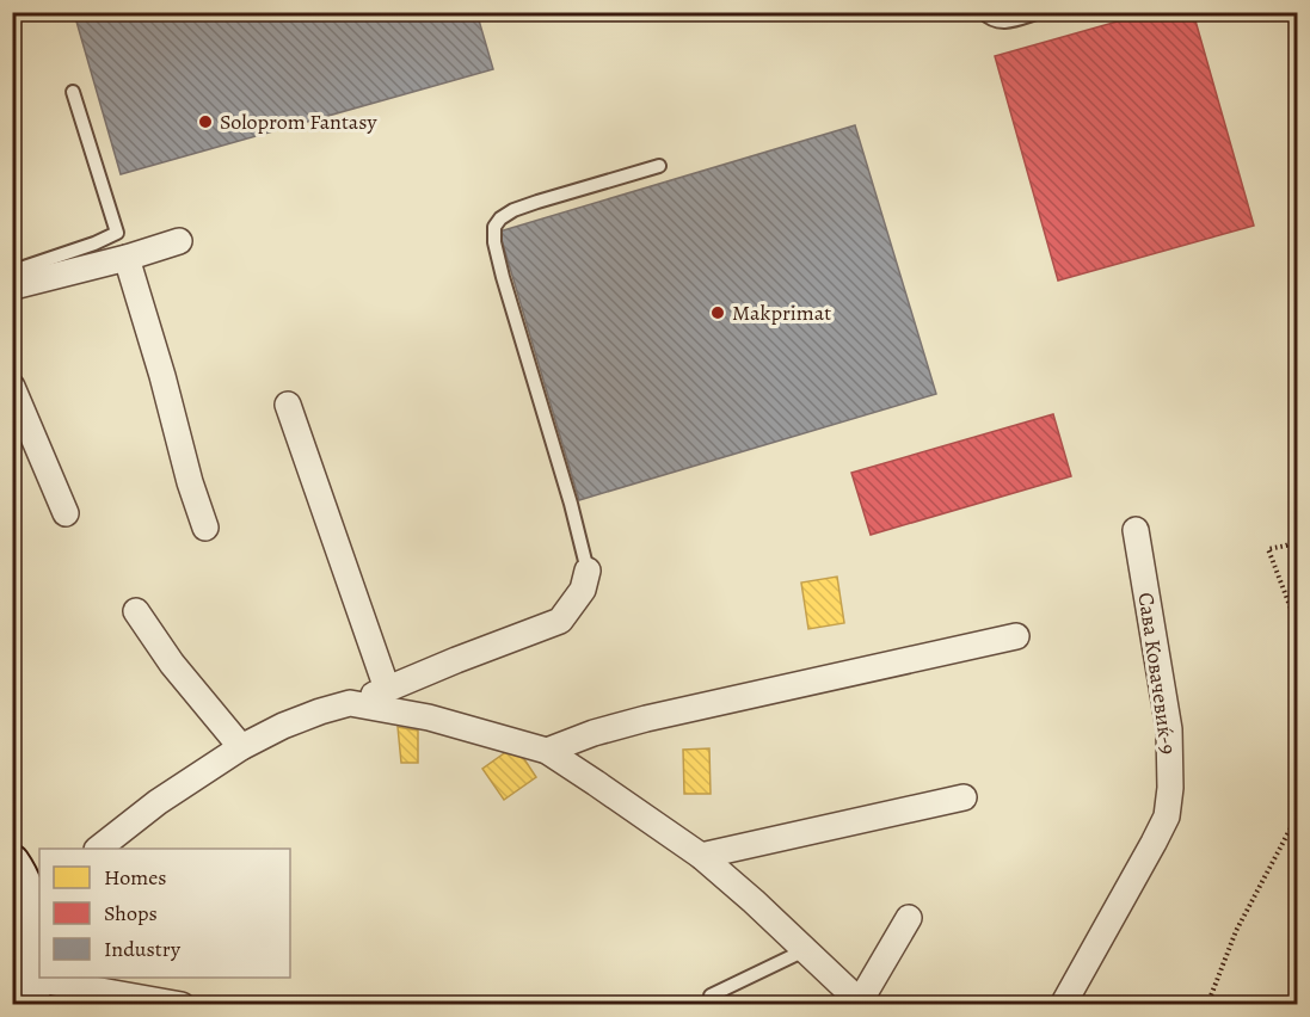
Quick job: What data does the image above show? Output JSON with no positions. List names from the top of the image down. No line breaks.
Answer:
{"streets":{"street":["Сава Ковачевиќ-9"]},"places":["Soloprom Fantasy","Makprimat"],"legend":["Homes","Shops","Industry"]}
